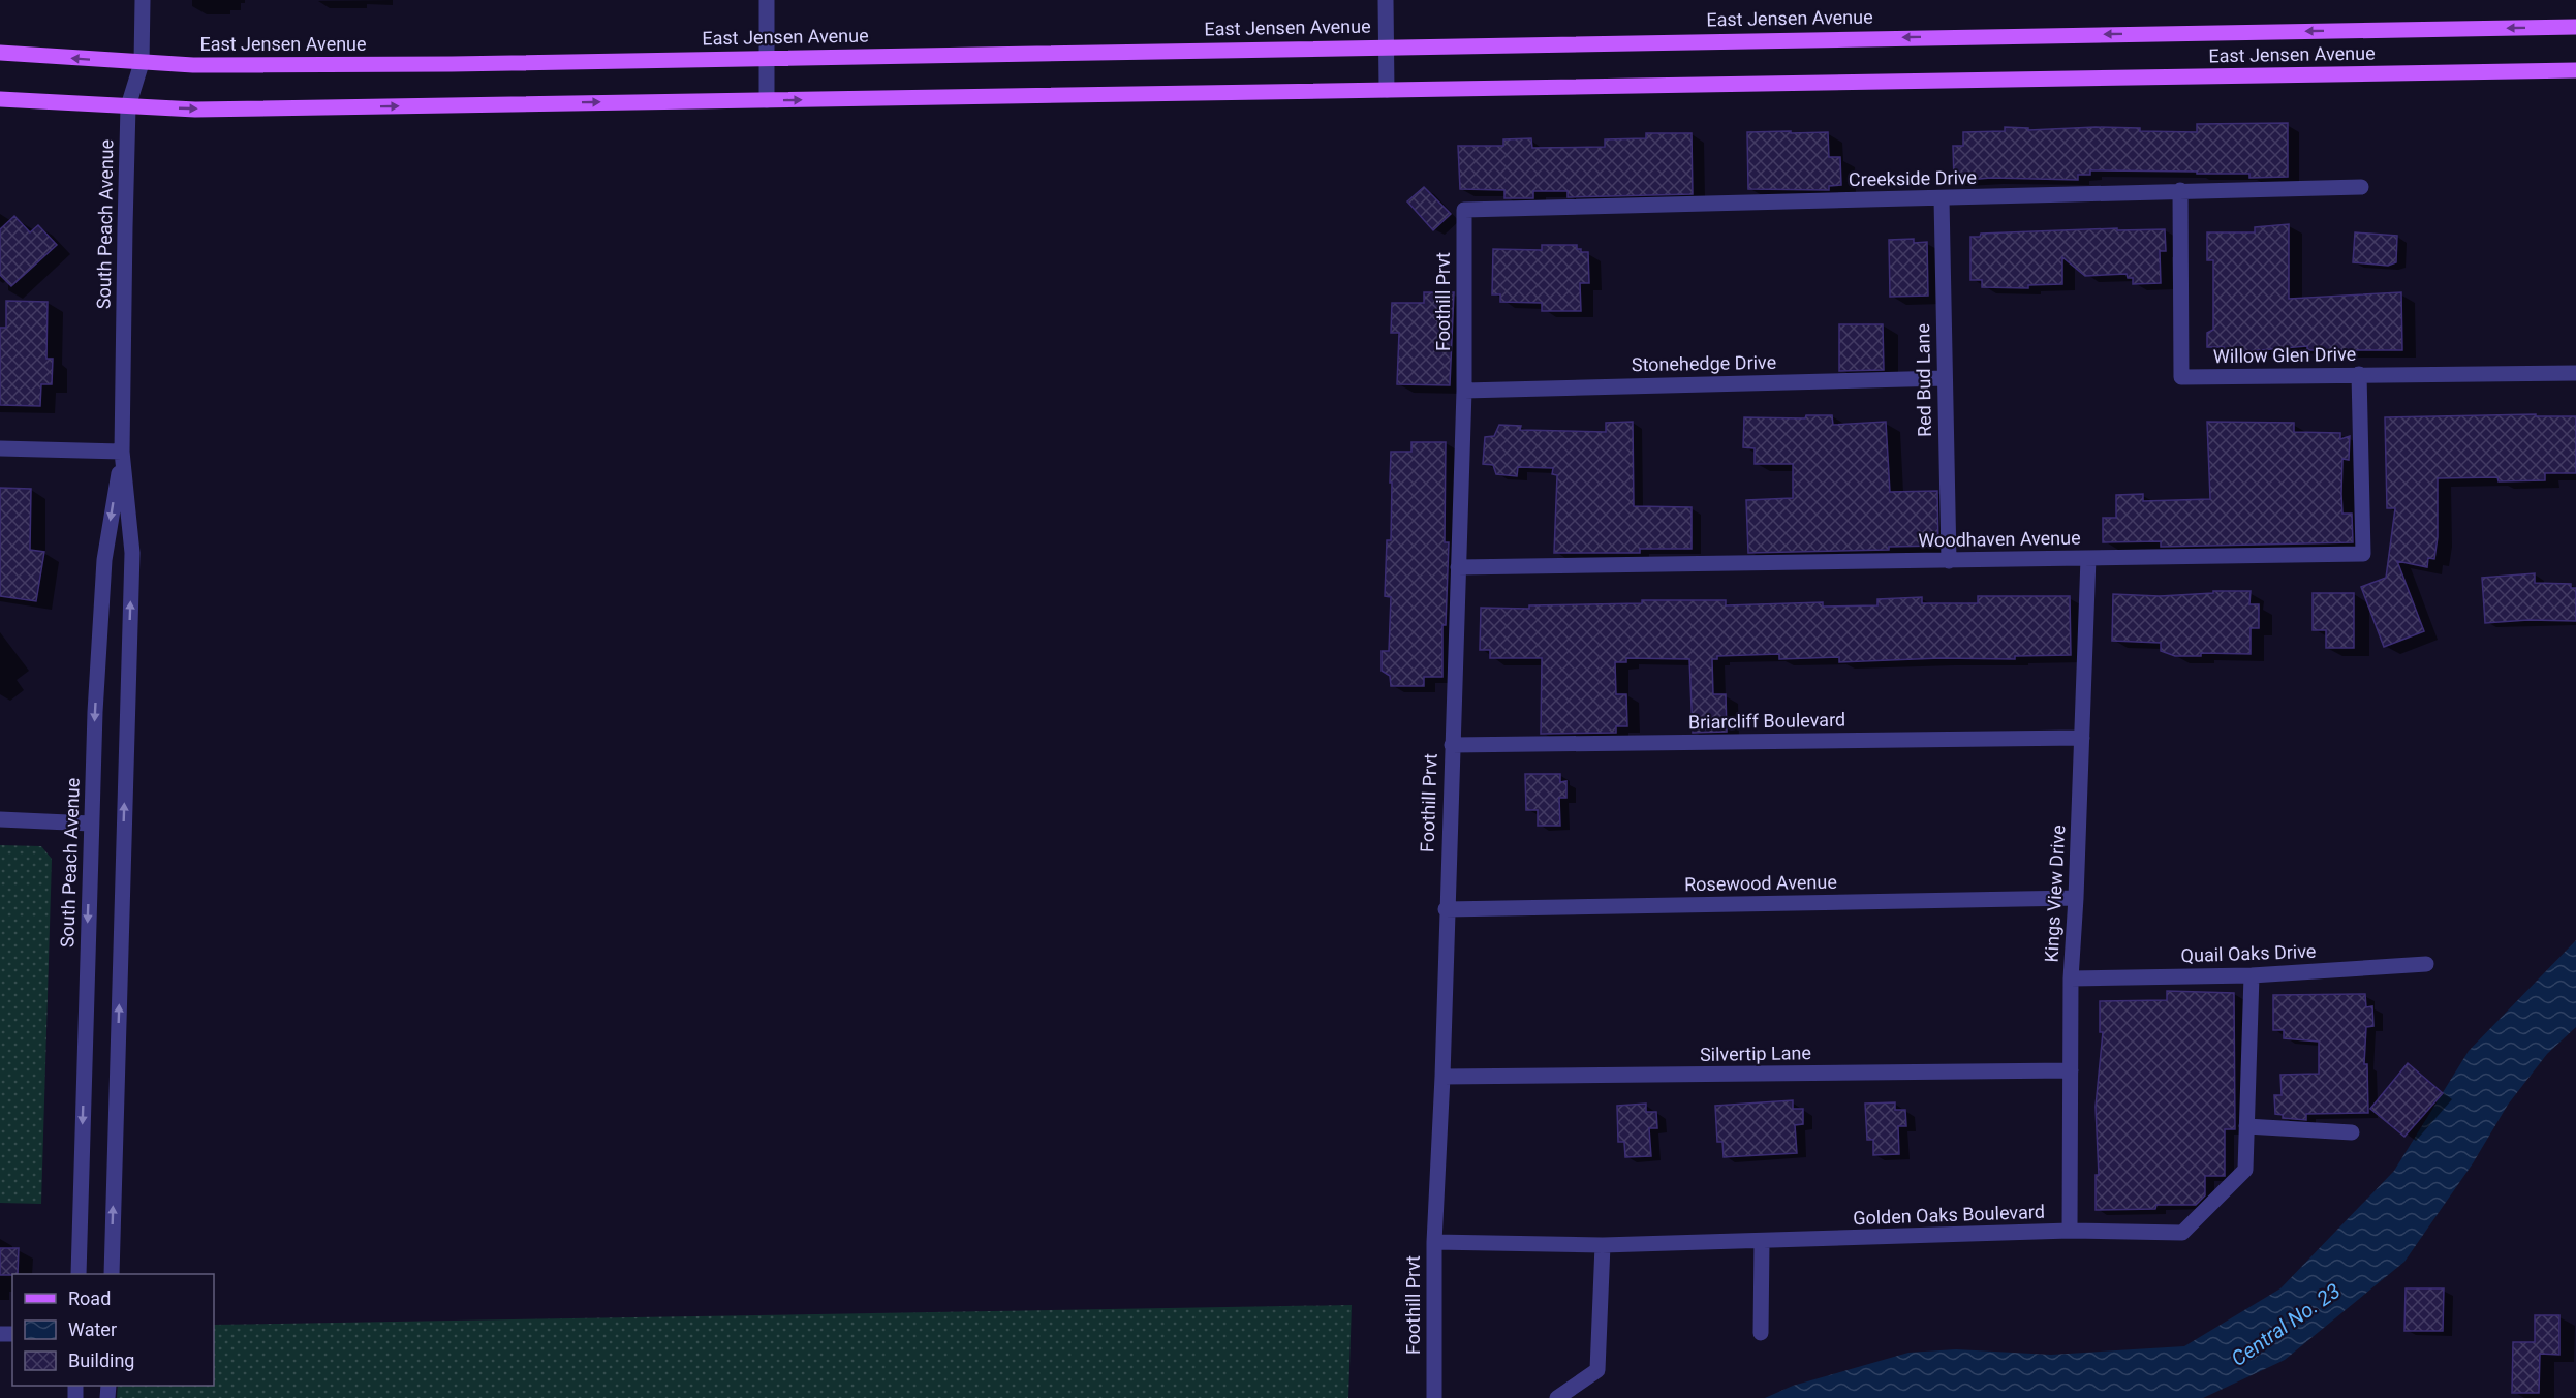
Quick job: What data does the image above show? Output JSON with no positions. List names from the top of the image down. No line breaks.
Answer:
{"streets":{"main road":["East Jensen Avenue"],"street":["Creekside Drive","South Peach Avenue","Foothill Prvt","Willow Glen Drive","Stonehedge Drive","Red Bud Lane","Woodhaven Avenue","Briarcliff Boulevard","Rosewood Avenue","Kings View Drive","Quail Oaks Drive","Silvertip Lane","Golden Oaks Boulevard"]},"crossings":[["East Jensen Avenue","South Peach Avenue"],["Creekside Drive","Foothill Prvt"],["Creekside Drive","Willow Glen Drive"],["Creekside Drive","Red Bud Lane"],["Foothill Prvt","Stonehedge Drive"],["Foothill Prvt","Woodhaven Avenue"],["Foothill Prvt","Briarcliff Boulevard"],["Foothill Prvt","Rosewood Avenue"],["Foothill Prvt","Silvertip Lane"],["Foothill Prvt","Golden Oaks Boulevard"],["Willow Glen Drive","Woodhaven Avenue"],["Stonehedge Drive","Red Bud Lane"],["Red Bud Lane","Woodhaven Avenue"],["Woodhaven Avenue","Kings View Drive"],["Briarcliff Boulevard","Kings View Drive"],["Rosewood Avenue","Kings View Drive"],["Kings View Drive","Quail Oaks Drive"],["Kings View Drive","Silvertip Lane"],["Kings View Drive","Golden Oaks Boulevard"],["Quail Oaks Drive","Golden Oaks Boulevard"]],"water":["Central No. 23"],"legend":["Road","Water","Building"]}
